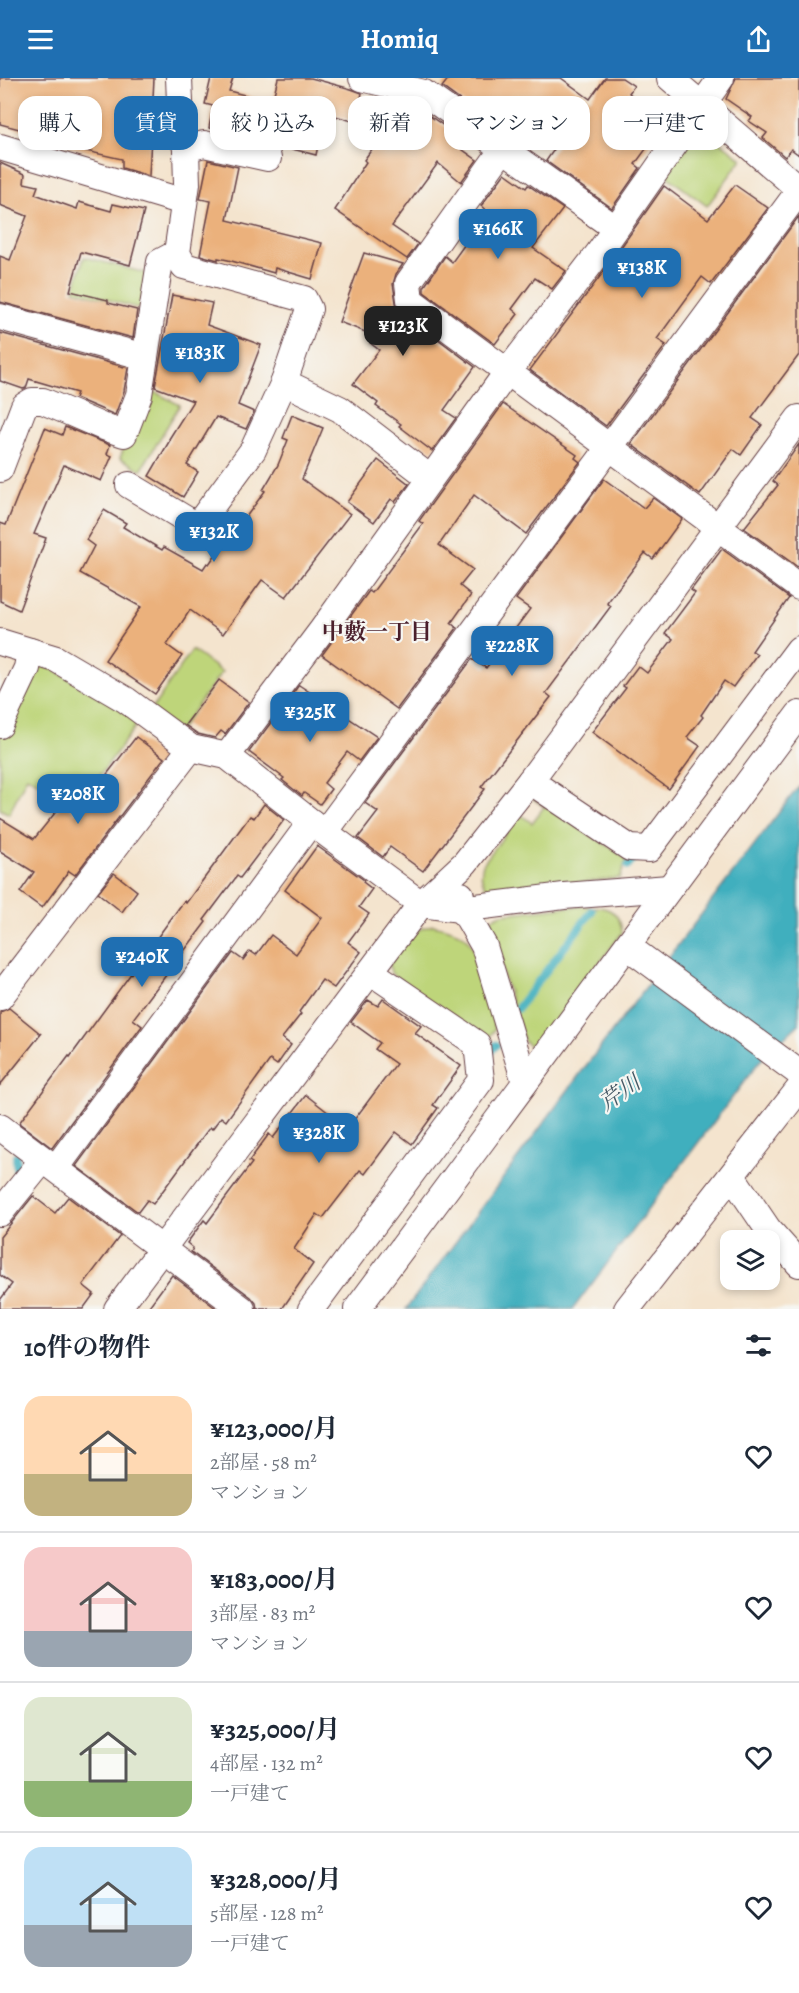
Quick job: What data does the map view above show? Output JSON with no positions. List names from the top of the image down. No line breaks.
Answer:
{"districts":["中藪一丁目"],"water":["芹川"],"page":{"header":"Homiq","chip":["購入","賃貸","絞り込み","新着","マンション","一戸建て"],"price":["¥166K","¥138K","¥123K","¥183K","¥132K","¥228K","¥325K","¥208K","¥240K","¥328K"],"heading":"10件の物件","list":[{"name":"¥123,000/月","note":"2部屋 · 58 m² · マンション"},{"name":"¥183,000/月","note":"3部屋 · 83 m² · マンション"},{"name":"¥325,000/月","note":"4部屋 · 132 m² · 一戸建て"},{"name":"¥328,000/月","note":"5部屋 · 128 m² · 一戸建て"}]}}
